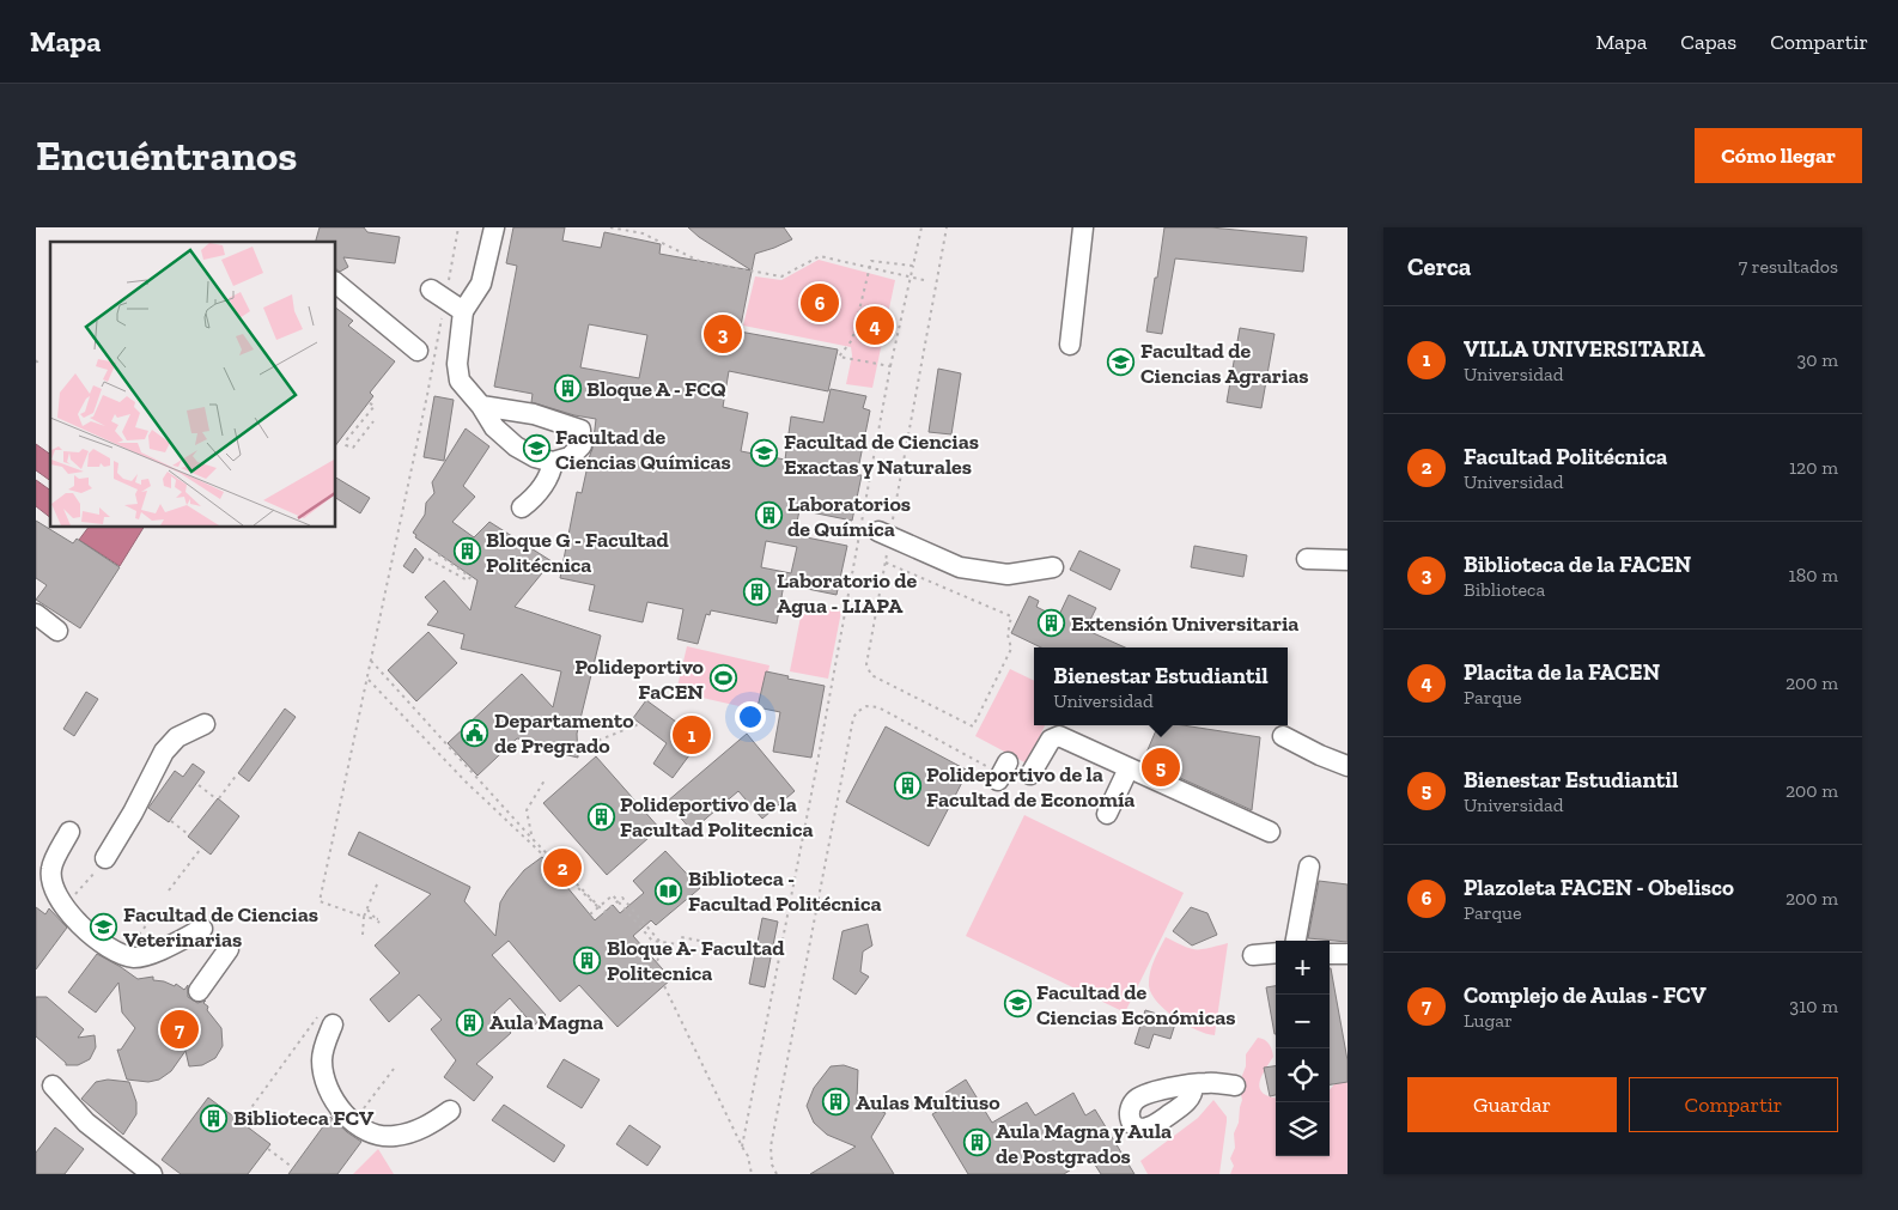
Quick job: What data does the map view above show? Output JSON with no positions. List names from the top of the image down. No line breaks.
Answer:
{"places":{"school or university":["Facultad de Ciencias Agrarias","Facultad de Ciencias Químicas","Facultad de Ciencias Exactas y Naturales","Facultad de Ciencias Veterinarias","Facultad de Ciencias Económicas"],"building":["Bloque A - FCQ","Laboratorios de Química","Bloque G - Facultad Politécnica","Laboratorio de Agua - LIAPA","Extensión Universitaria","Polideportivo de la Facultad de Economía","Polideportivo de la Facultad Politecnica","Bloque A- Facultad Politecnica","Aula Magna","Aulas Multiuso","Biblioteca FCV","Aula Magna y Aula de Postgrados"],"sports":["Polideportivo FaCEN"],"public building":["Departamento de Pregrado"],"library":["Biblioteca - Facultad Politécnica"]},"page":{"header":"Mapa","nav":["Mapa","Capas","Compartir"],"buttons":["Cómo llegar",["Guardar","Compartir"]],"title":"Encuéntranos","heading":["Cerca","7 resultados"],"pins":["6","4","3","1","5","2","7"],"list":[{"mark":"1","name":"VILLA UNIVERSITARIA","note":"Universidad","value":"30 m"},{"mark":"2","name":"Facultad Politécnica","note":"Universidad","value":"120 m"},{"mark":"3","name":"Biblioteca de la FACEN","note":"Biblioteca","value":"180 m"},{"mark":"4","name":"Placita de la FACEN","note":"Parque","value":"200 m"},{"mark":"5","name":"Bienestar Estudiantil","note":"Universidad","value":"200 m"},{"mark":"6","name":"Plazoleta FACEN - Obelisco","note":"Parque","value":"200 m"},{"mark":"7","name":"Complejo de Aulas - FCV","note":"Lugar","value":"310 m"}],"popup":["Bienestar Estudiantil","Universidad"],"map_buttons":["+","−"]}}
